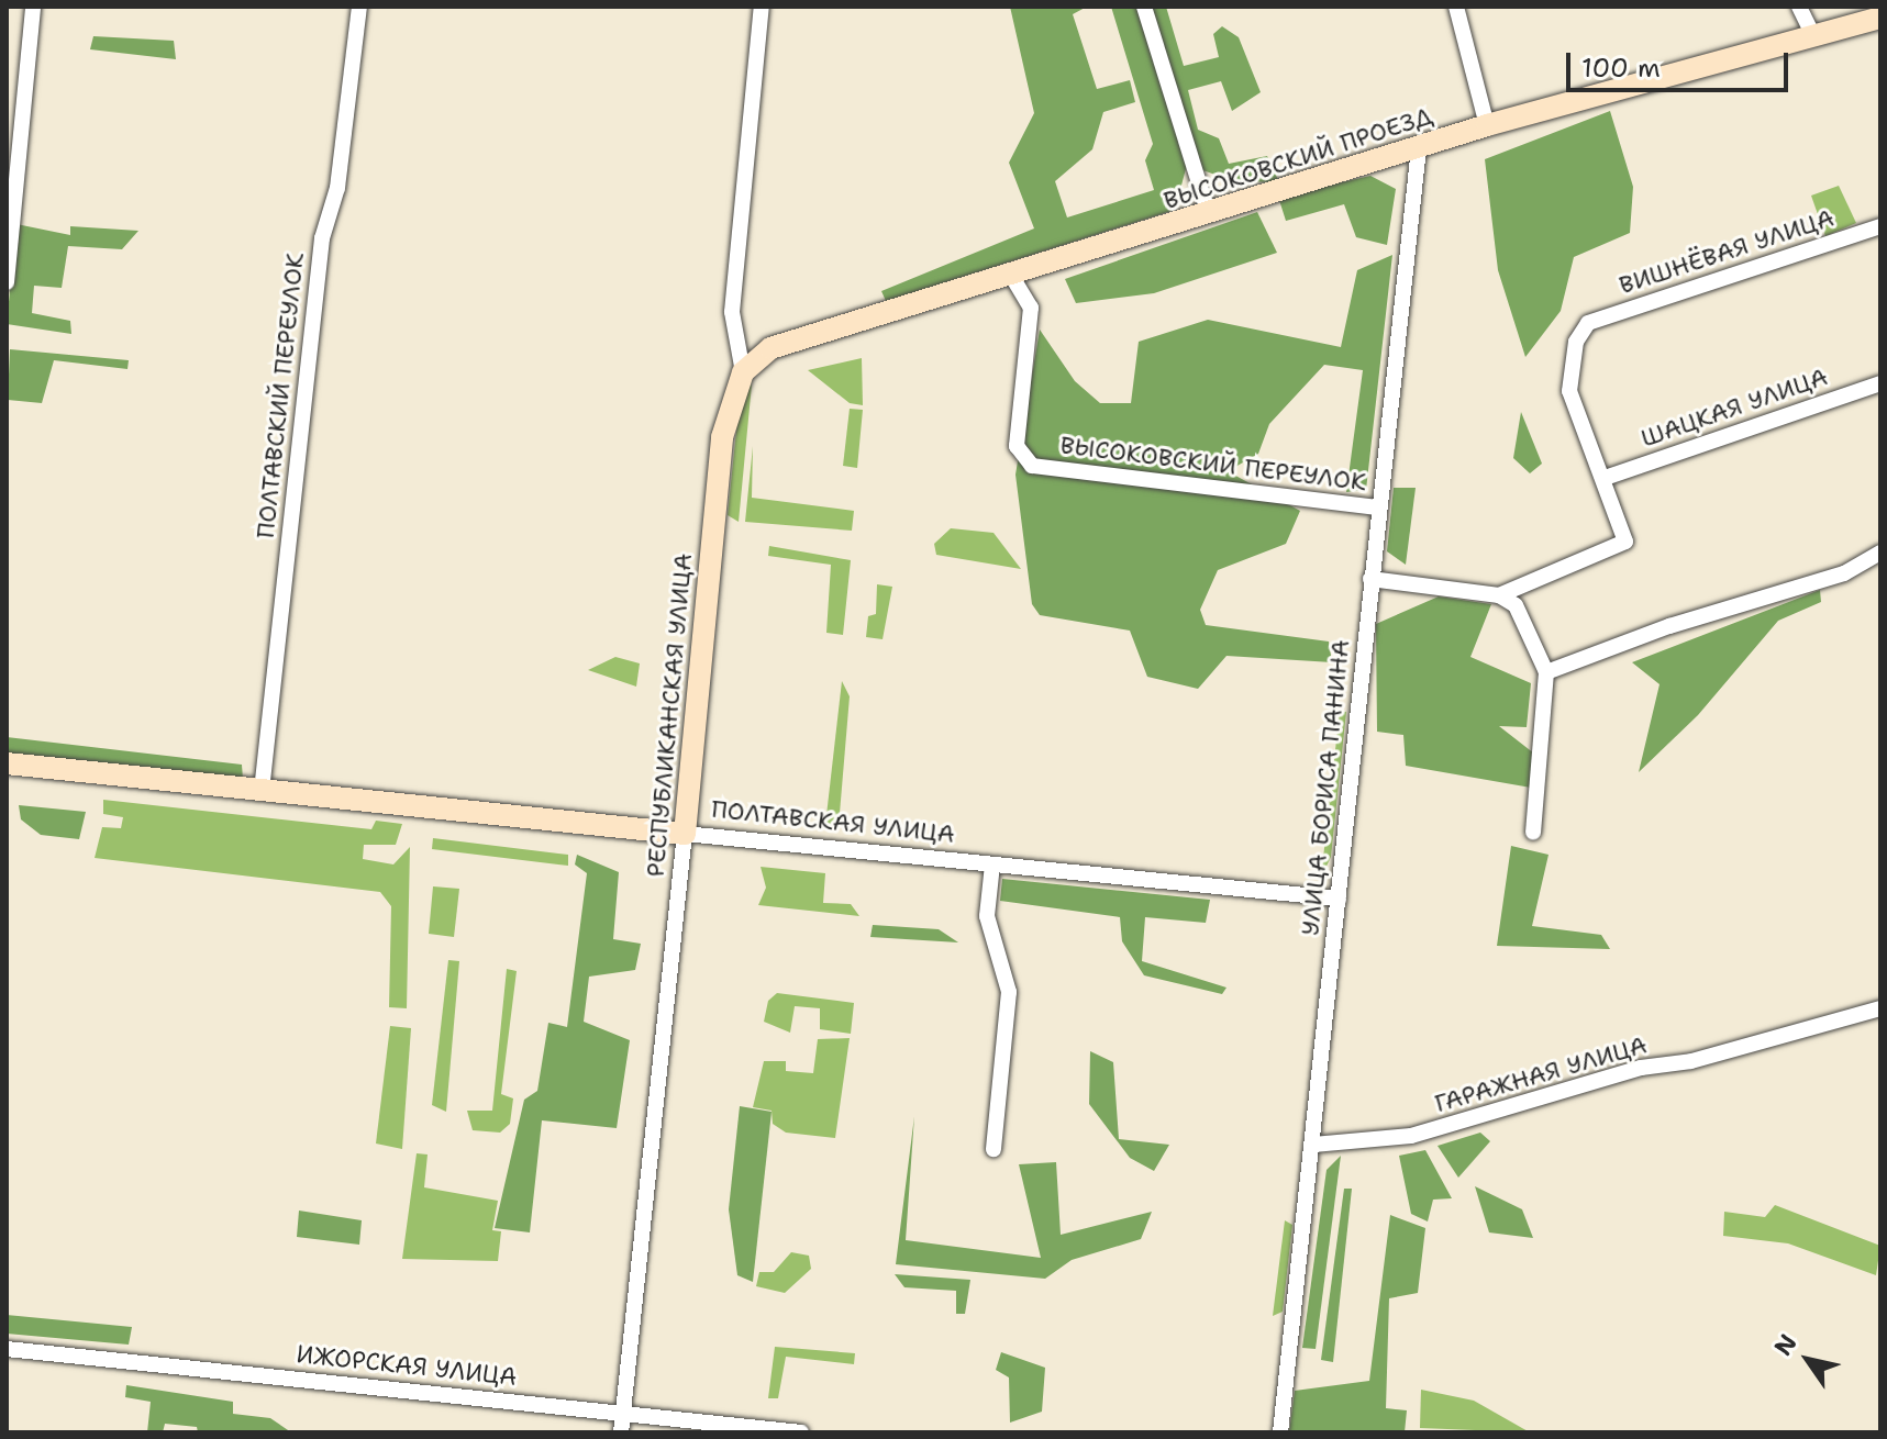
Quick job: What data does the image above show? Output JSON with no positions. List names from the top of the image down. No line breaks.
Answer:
{"streets":{"street":["ВЫСОКОВСКИЙ ПРОЕЗД","ВИШНЁВАЯ УЛИЦА","ПОЛТАВСКИЙ ПЕРЕУЛОК","ШАЦКАЯ УЛИЦА","ВЫСОКОВСКИЙ ПЕРЕУЛОК","РЕСПУБЛИКАНСКАЯ УЛИЦА","УЛИЦА БОРИСА ПАНИНА","ПОЛТАВСКАЯ УЛИЦА","ГАРАЖНАЯ УЛИЦА","ИЖОРСКАЯ УЛИЦА"]},"crossings":[["ВЫСОКОВСКИЙ ПРОЕЗД","ВЫСОКОВСКИЙ ПЕРЕУЛОК"],["ВЫСОКОВСКИЙ ПРОЕЗД","РЕСПУБЛИКАНСКАЯ УЛИЦА"],["ВЫСОКОВСКИЙ ПРОЕЗД","УЛИЦА БОРИСА ПАНИНА"],["ВИШНЁВАЯ УЛИЦА","ШАЦКАЯ УЛИЦА"],["ПОЛТАВСКИЙ ПЕРЕУЛОК","ПОЛТАВСКАЯ УЛИЦА"],["ВЫСОКОВСКИЙ ПЕРЕУЛОК","УЛИЦА БОРИСА ПАНИНА"],["РЕСПУБЛИКАНСКАЯ УЛИЦА","ПОЛТАВСКАЯ УЛИЦА"],["РЕСПУБЛИКАНСКАЯ УЛИЦА","ИЖОРСКАЯ УЛИЦА"],["УЛИЦА БОРИСА ПАНИНА","ПОЛТАВСКАЯ УЛИЦА"],["УЛИЦА БОРИСА ПАНИНА","ГАРАЖНАЯ УЛИЦА"]],"scale_bar":"100 m","north":"top left"}
